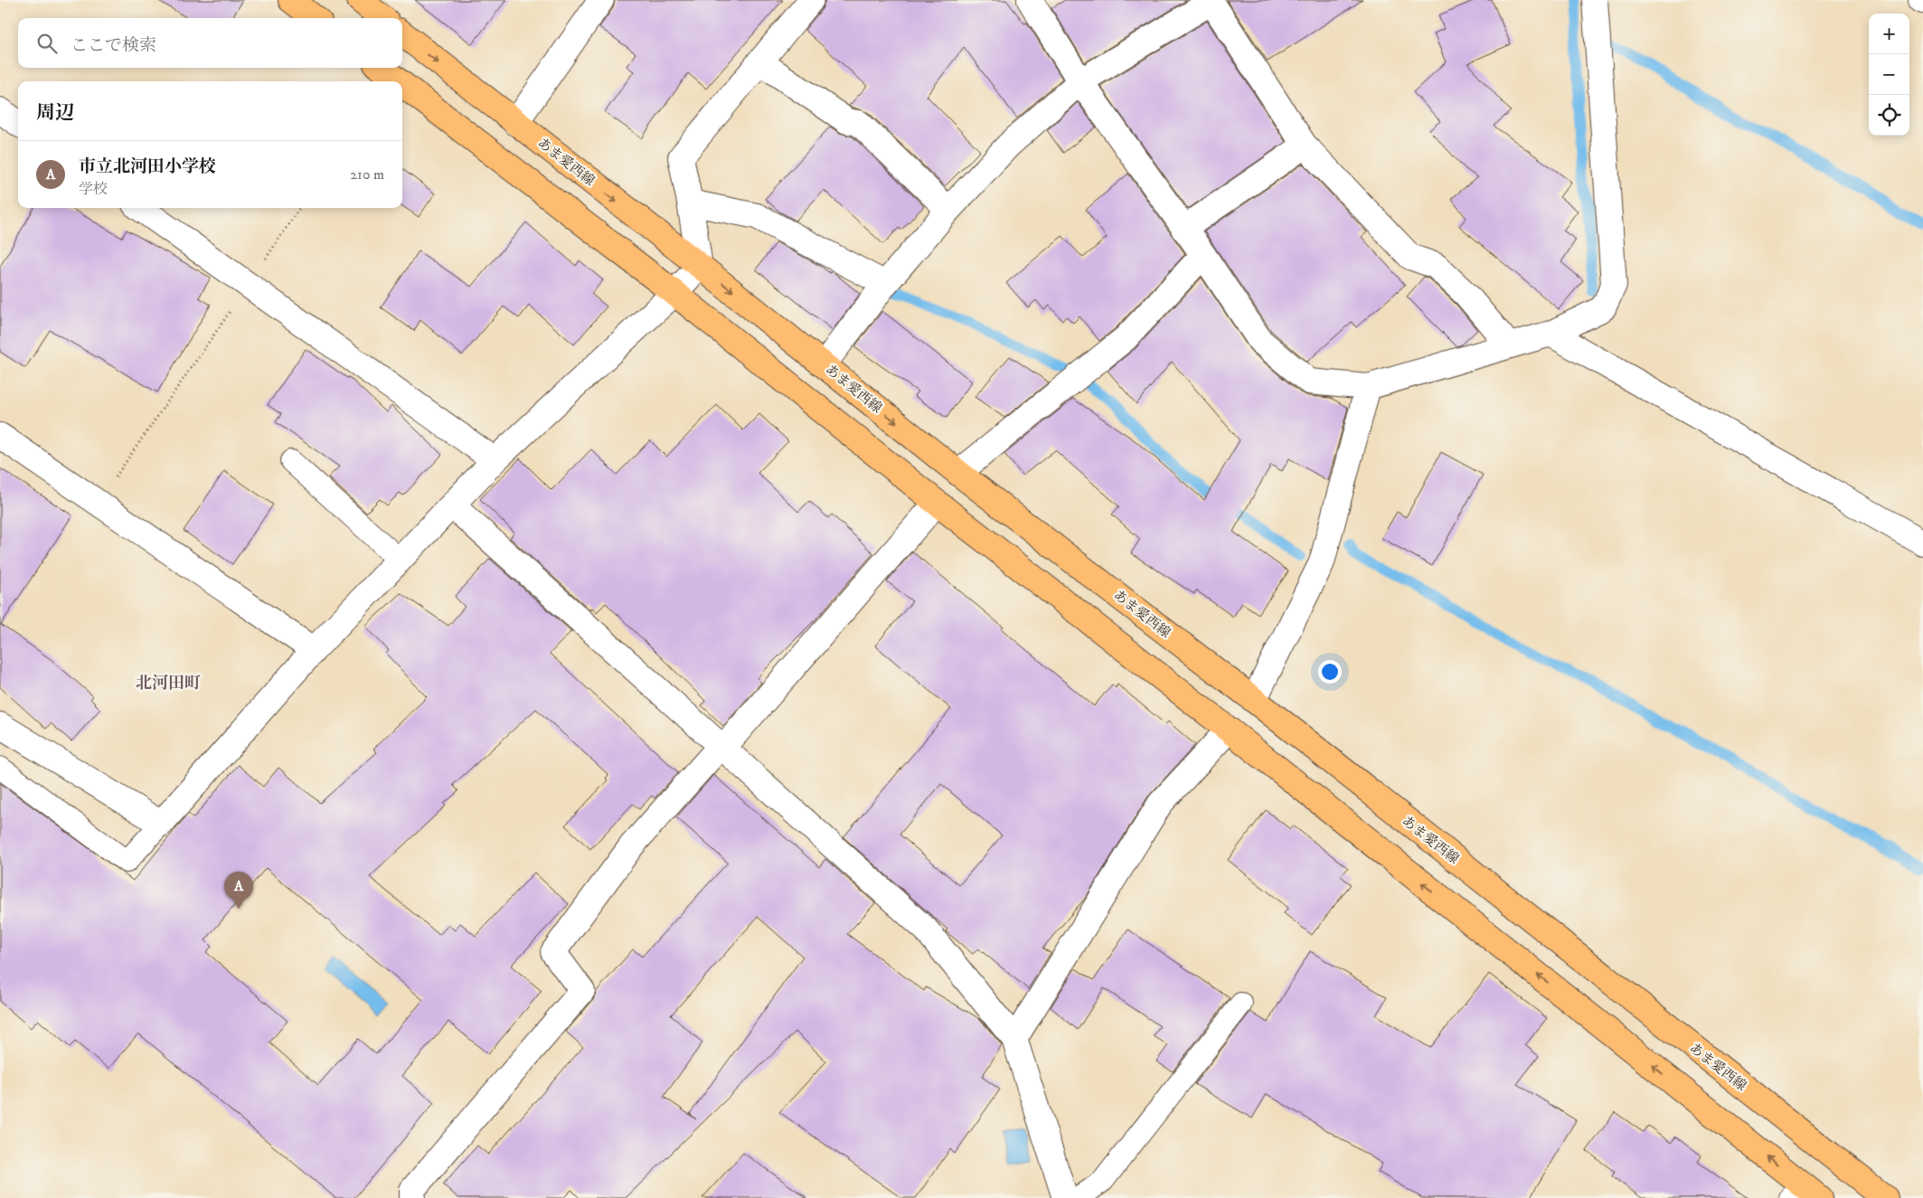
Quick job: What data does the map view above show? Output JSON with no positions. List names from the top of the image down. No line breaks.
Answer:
{"streets":{"main road":["あま愛西線"]},"districts":["北河田町"],"page":{"map_buttons":["+","−"],"search":"ここで検索","heading":"周辺","list":[{"mark":"A","name":"市立北河田小学校","note":"学校","value":"210 m"}],"pins":"A"}}
